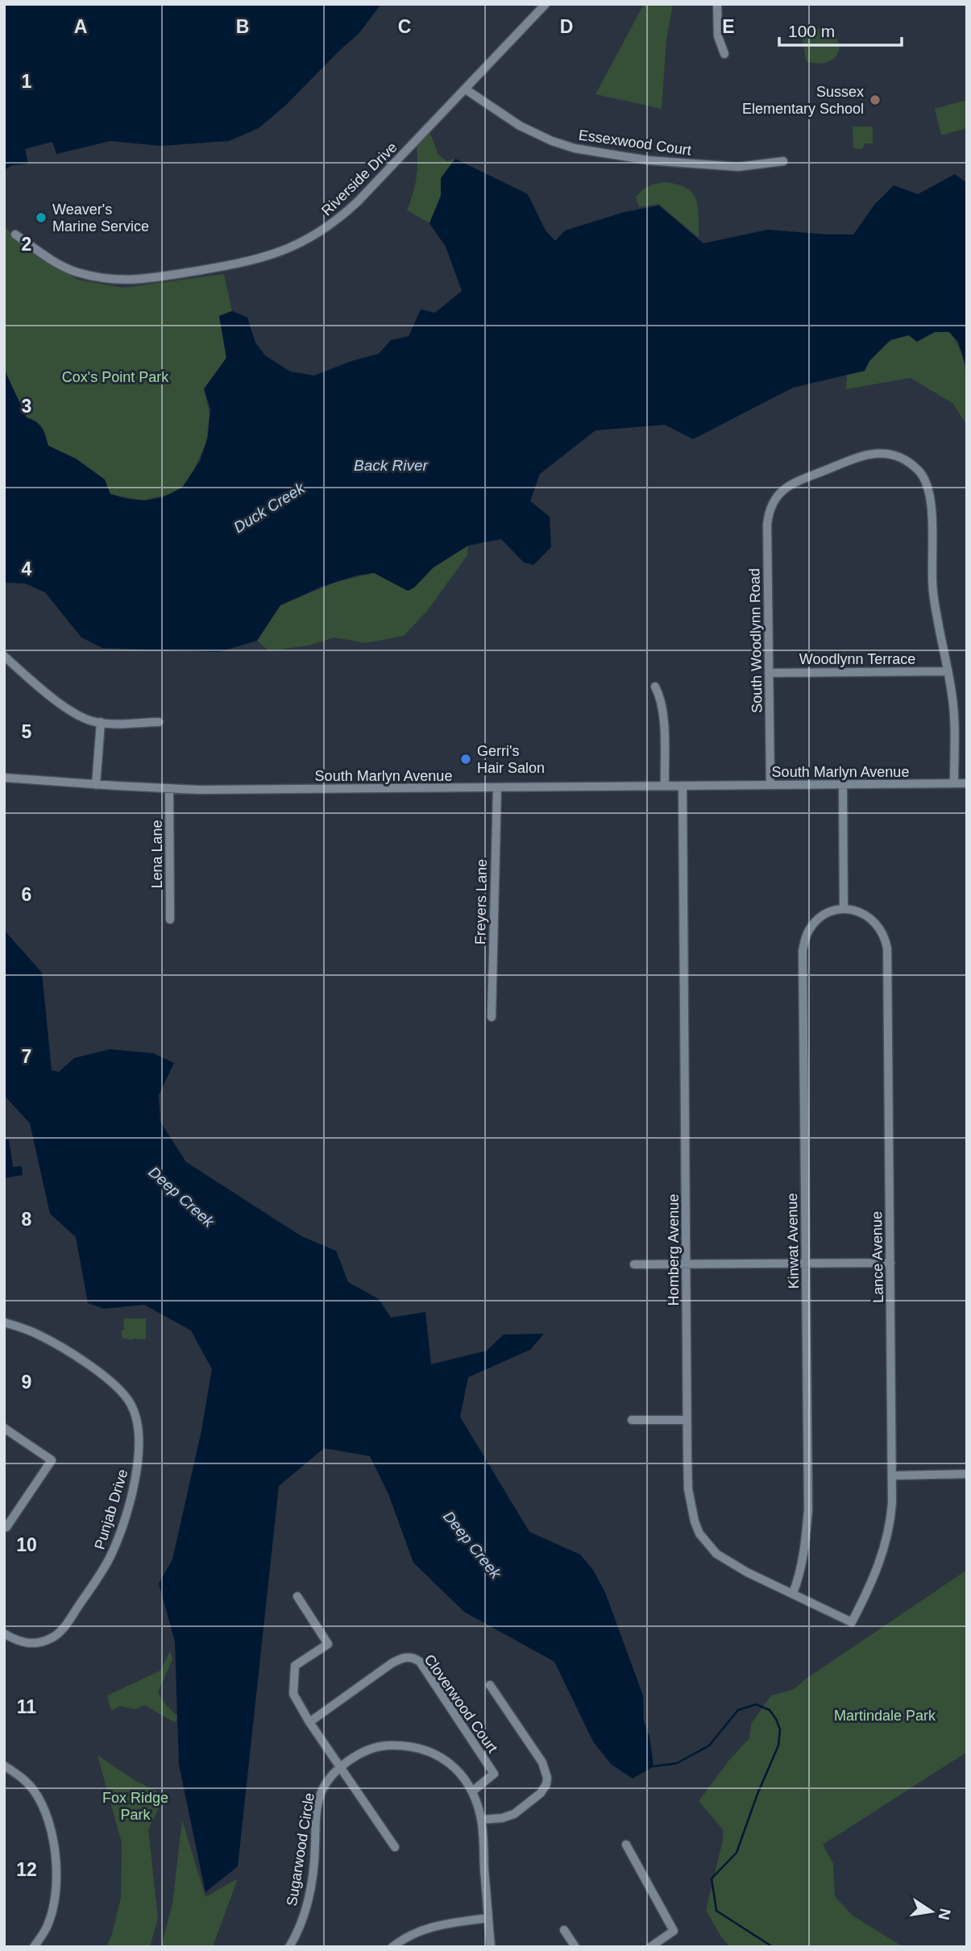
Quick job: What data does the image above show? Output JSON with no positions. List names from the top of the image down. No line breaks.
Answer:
{"streets":{"street":["Essexwood Court","Riverside Drive","South Woodlynn Road","Woodlynn Terrace","South Marlyn Avenue","Lena Lane","Freyers Lane","Kinwat Avenue","Homberg Avenue","Lance Avenue","Punjab Drive","Cloverwood Court","Sugarwood Circle"]},"crossings":[["Essexwood Court","Riverside Drive"],["South Woodlynn Road","Woodlynn Terrace"],["South Woodlynn Road","South Marlyn Avenue"],["South Marlyn Avenue","Lena Lane"],["South Marlyn Avenue","Freyers Lane"],["South Marlyn Avenue","Homberg Avenue"],["Kinwat Avenue","Homberg Avenue"],["Kinwat Avenue","Lance Avenue"],["Homberg Avenue","Lance Avenue"],["Cloverwood Court","Sugarwood Circle"]],"water":["Back River","Duck Creek","Deep Creek"],"parks":["Cox's Point Park","Martindale Park","Fox Ridge Park"],"places":["Sussex Elementary School","Weaver's Marine Service","Gerri's Hair Salon"],"scale_bar":"100 m","north":"right","grid":{"columns":["A","B","C","D","E"],"rows":["1","2","3","4","5","6","7","8","9","10","11","12"]}}
